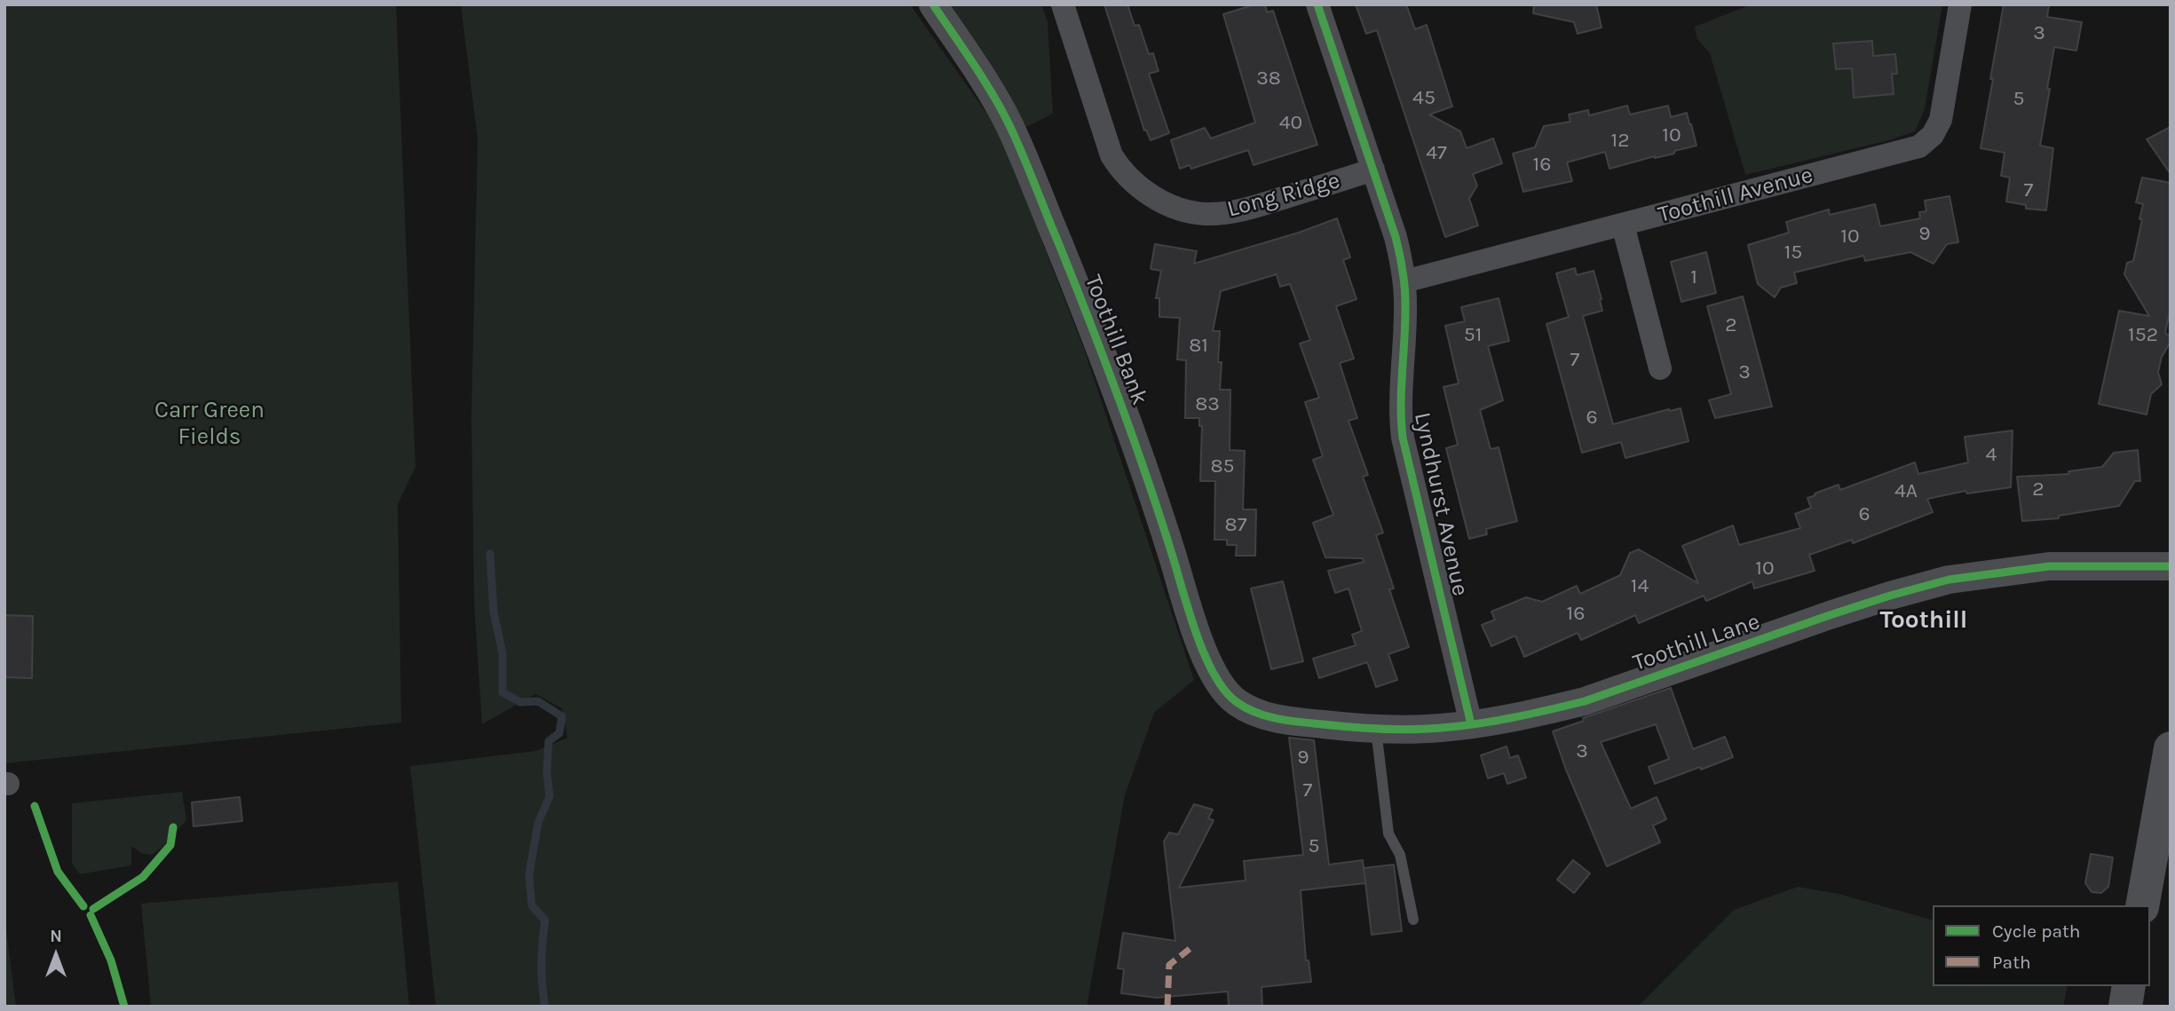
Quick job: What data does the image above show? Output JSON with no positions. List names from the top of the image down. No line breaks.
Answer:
{"streets":{"street":["Long Ridge","Toothill Avenue","Toothill Bank","Lyndhurst Avenue","Toothill Lane"]},"crossings":[["Long Ridge","Lyndhurst Avenue"],["Toothill Avenue","Lyndhurst Avenue"],["Toothill Bank","Toothill Lane"],["Lyndhurst Avenue","Toothill Lane"]],"districts":["Toothill"],"parks":["Carr Green Fields"],"house_numbers":["3","38","45","5","40","10","12","47","16","7","9","10","15","1","2","51","152","81","7","3","83","6","4","85","2","4A","6","87","10","14","16","3","9","7","5"],"legend":["Cycle path","Path"],"north":"top"}
